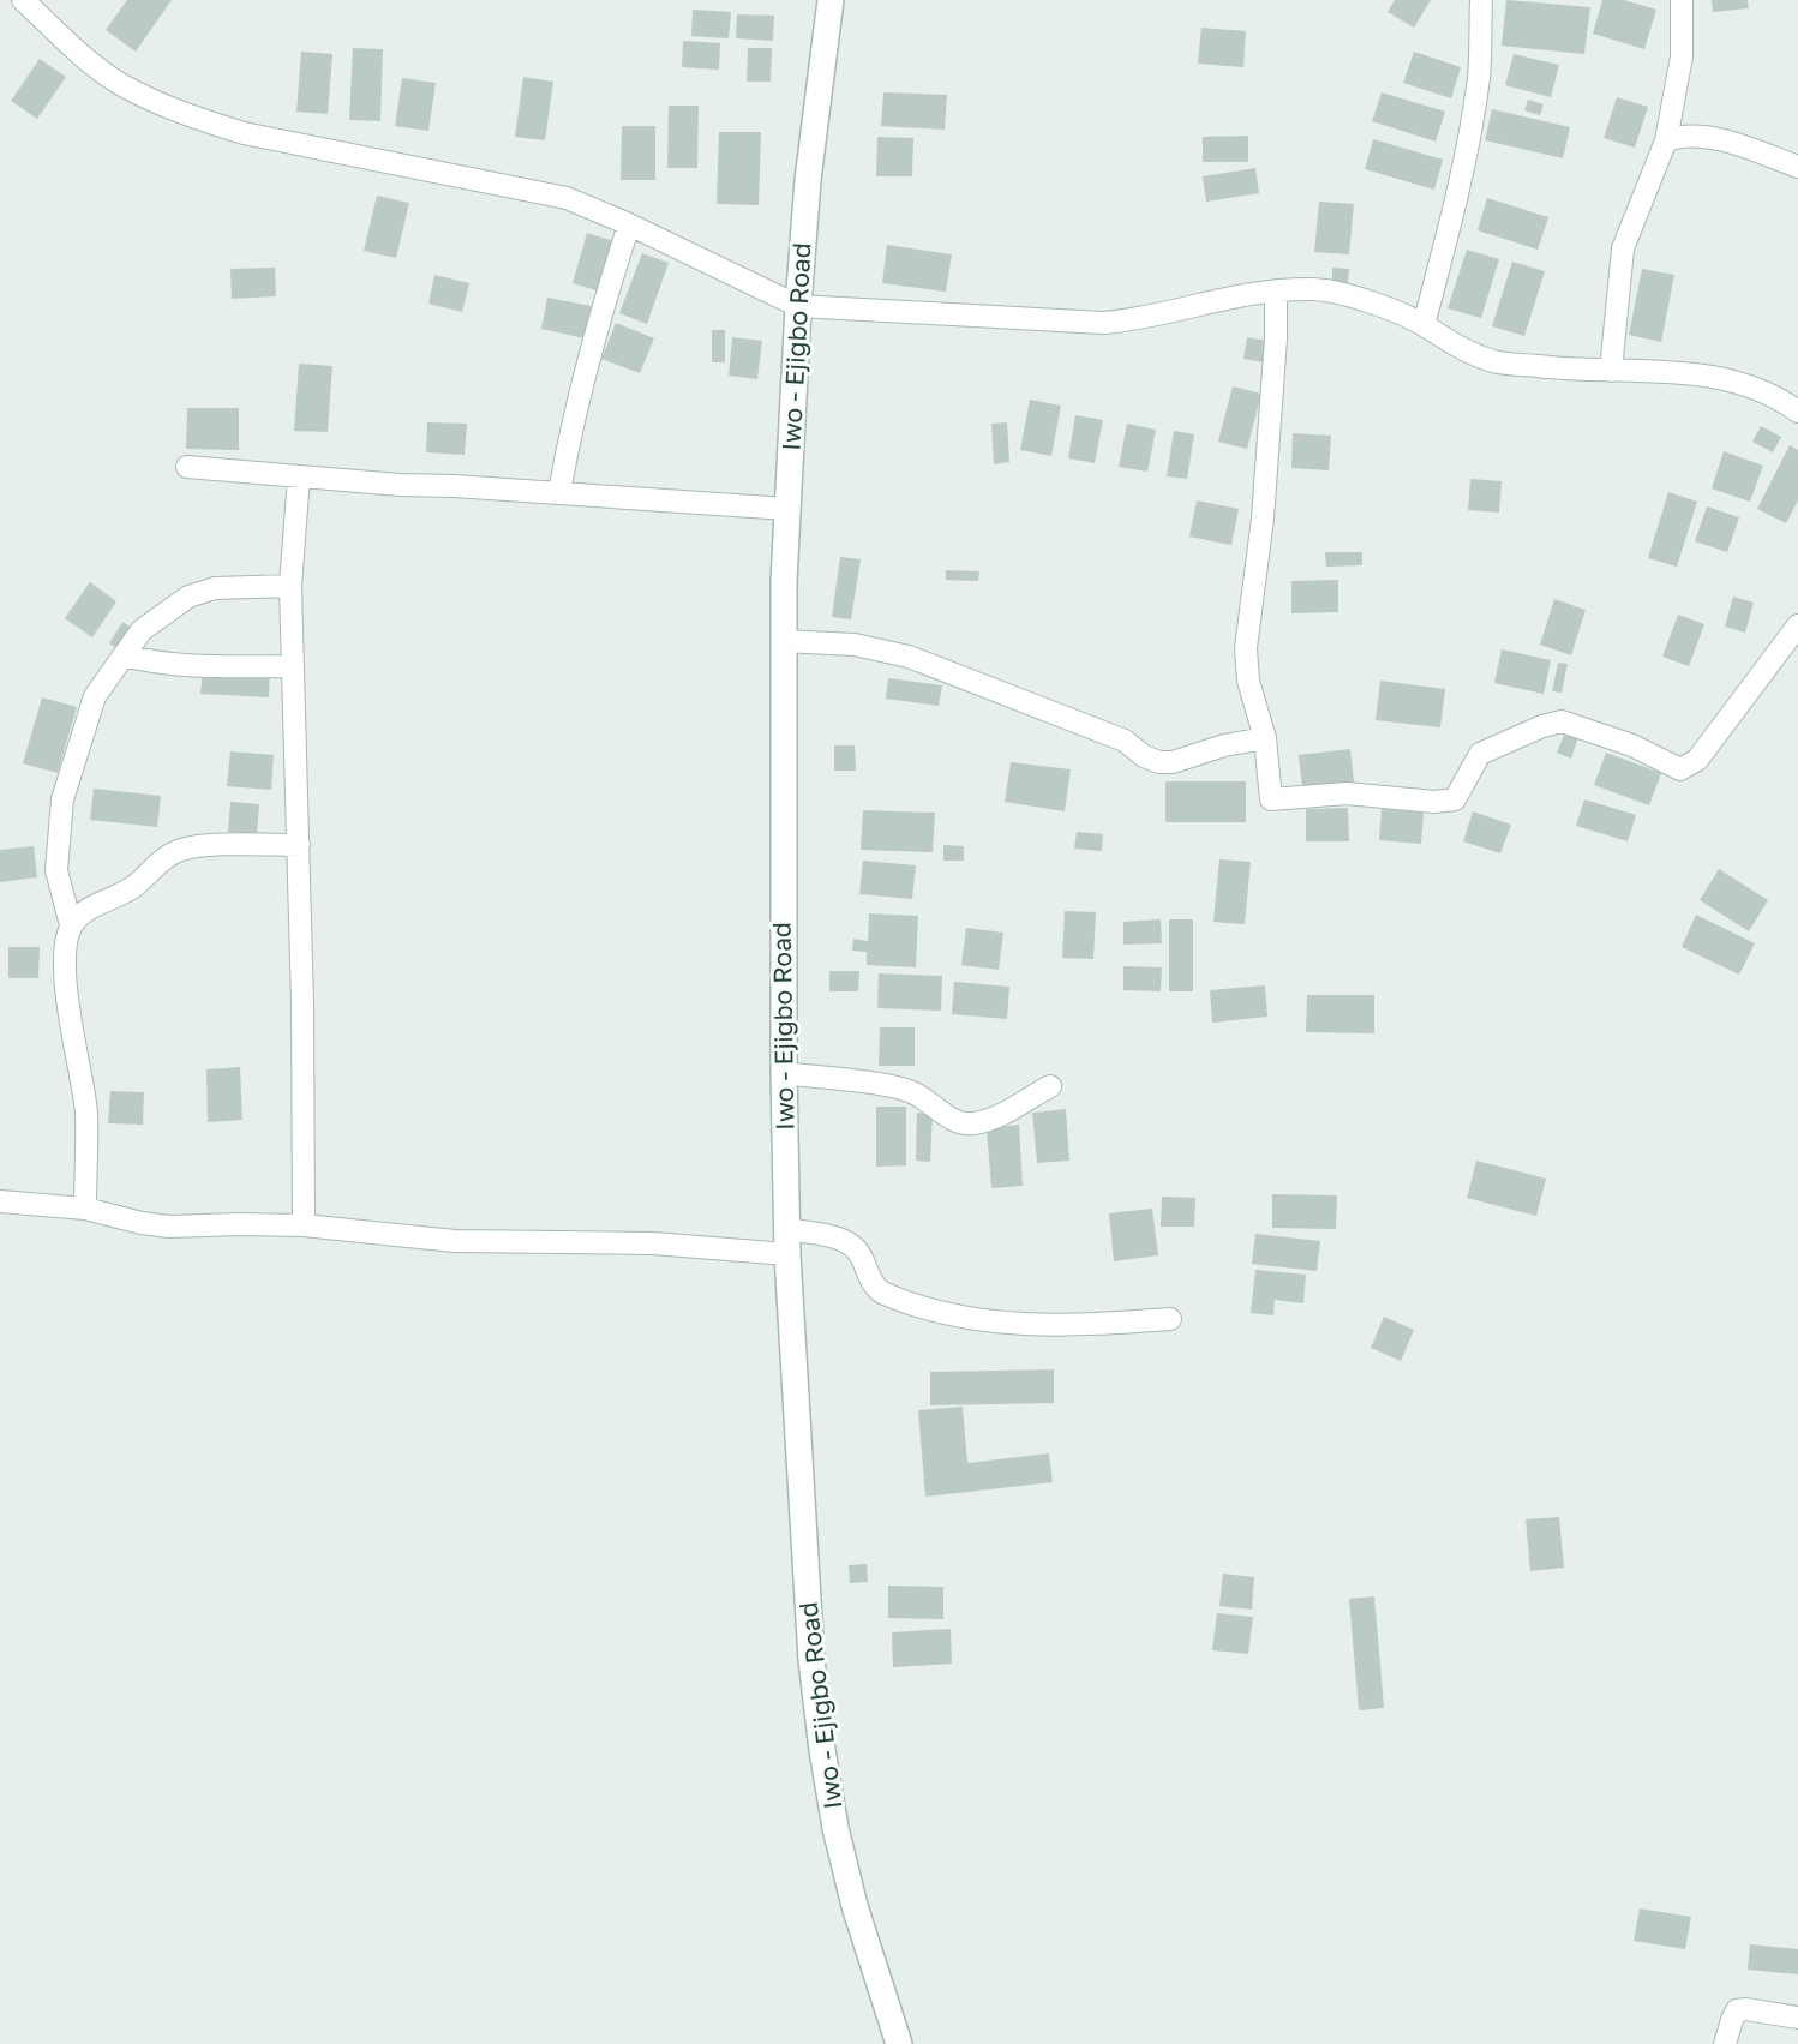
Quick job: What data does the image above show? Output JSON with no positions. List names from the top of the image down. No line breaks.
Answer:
{"streets":{"main road":["Iwo - Ejigbo Road"]}}
